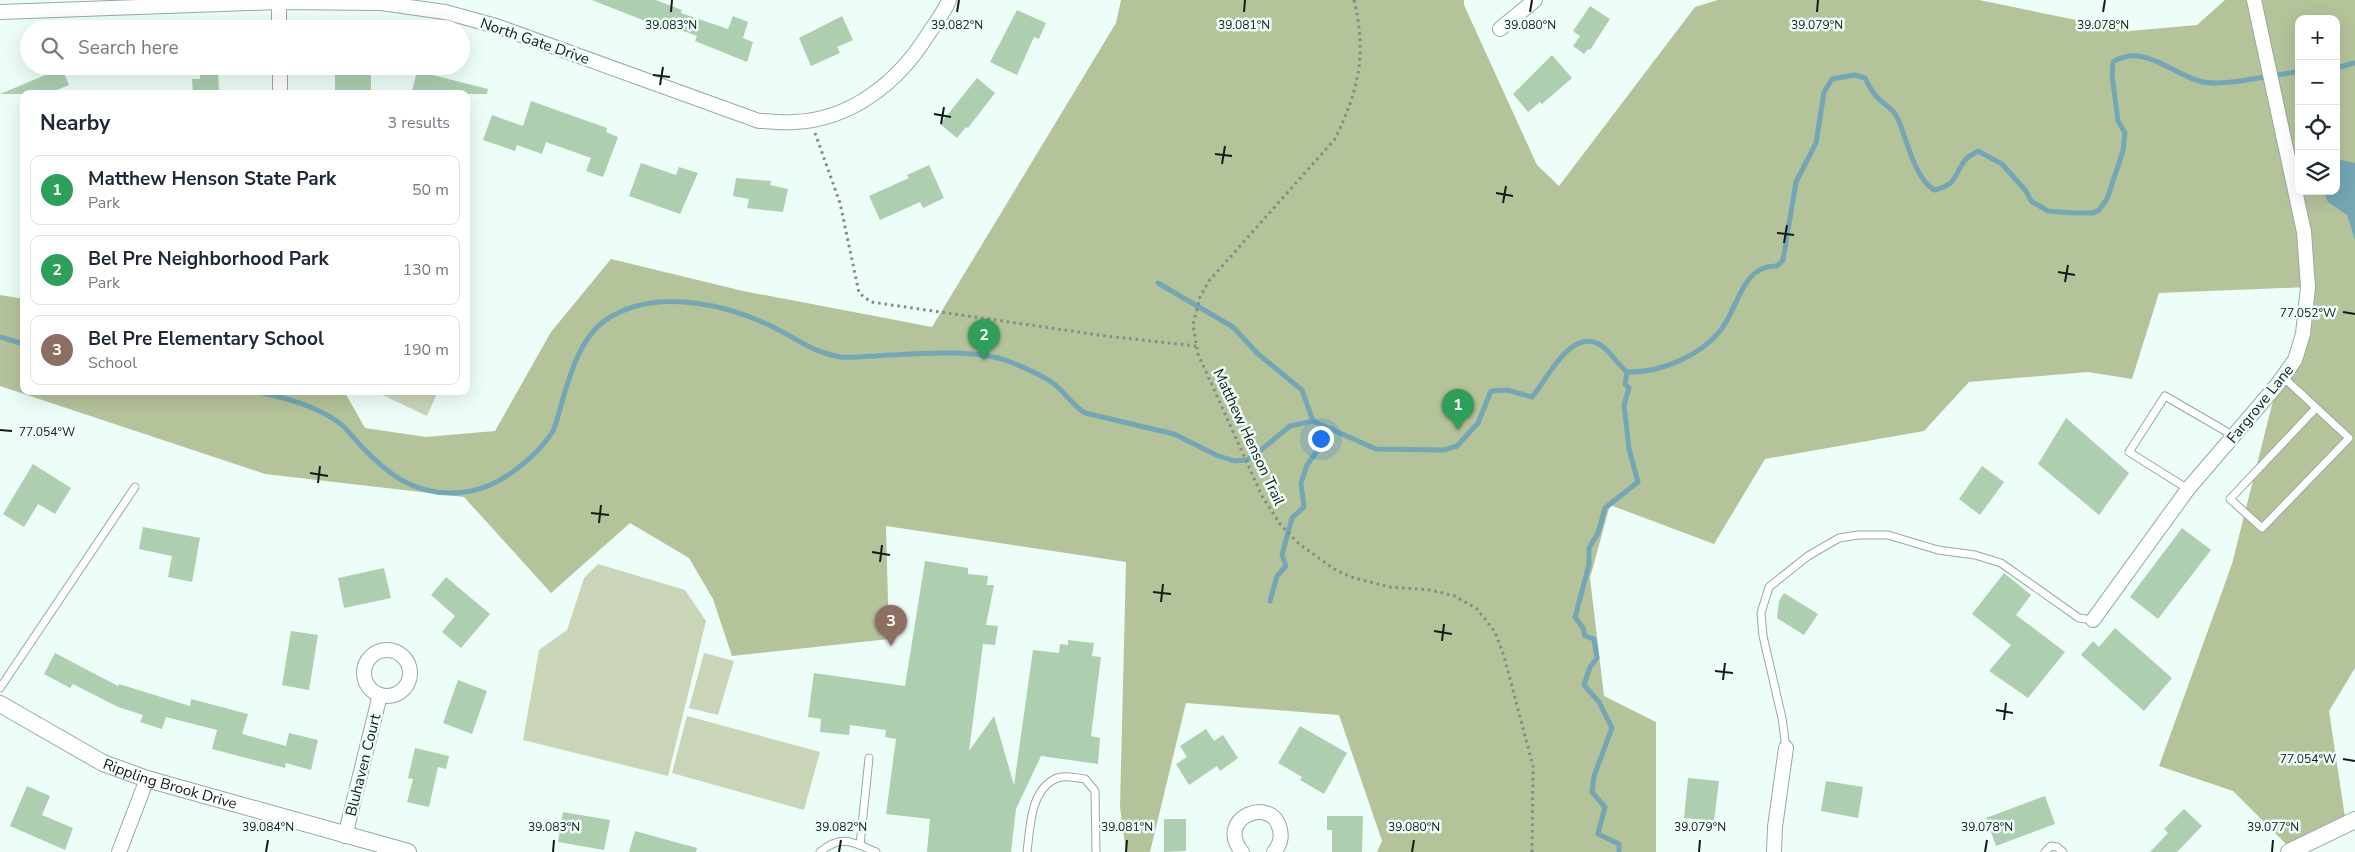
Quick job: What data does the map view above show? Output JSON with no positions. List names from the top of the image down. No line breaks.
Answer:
{"streets":{"street":["North Gate Drive","Fargrove Lane","Bluhaven Court","Rippling Brook Drive"],"path":["Matthew Henson Trail"]},"crossings":[["Bluhaven Court","Rippling Brook Drive"]],"page":{"map_buttons":["+","−"],"search":"Search here","heading":["Nearby","3 results"],"list":[{"mark":"1","name":"Matthew Henson State Park","note":"Park","value":"50 m"},{"mark":"2","name":"Bel Pre Neighborhood Park","note":"Park","value":"130 m"},{"mark":"3","name":"Bel Pre Elementary School","note":"School","value":"190 m"}],"pins":["2","1","3"]},"coordinates":["39.083°N","39.082°N","39.081°N","39.080°N","39.079°N","39.078°N","77.052°W","77.054°W","39.084°N","39.077°N"]}
